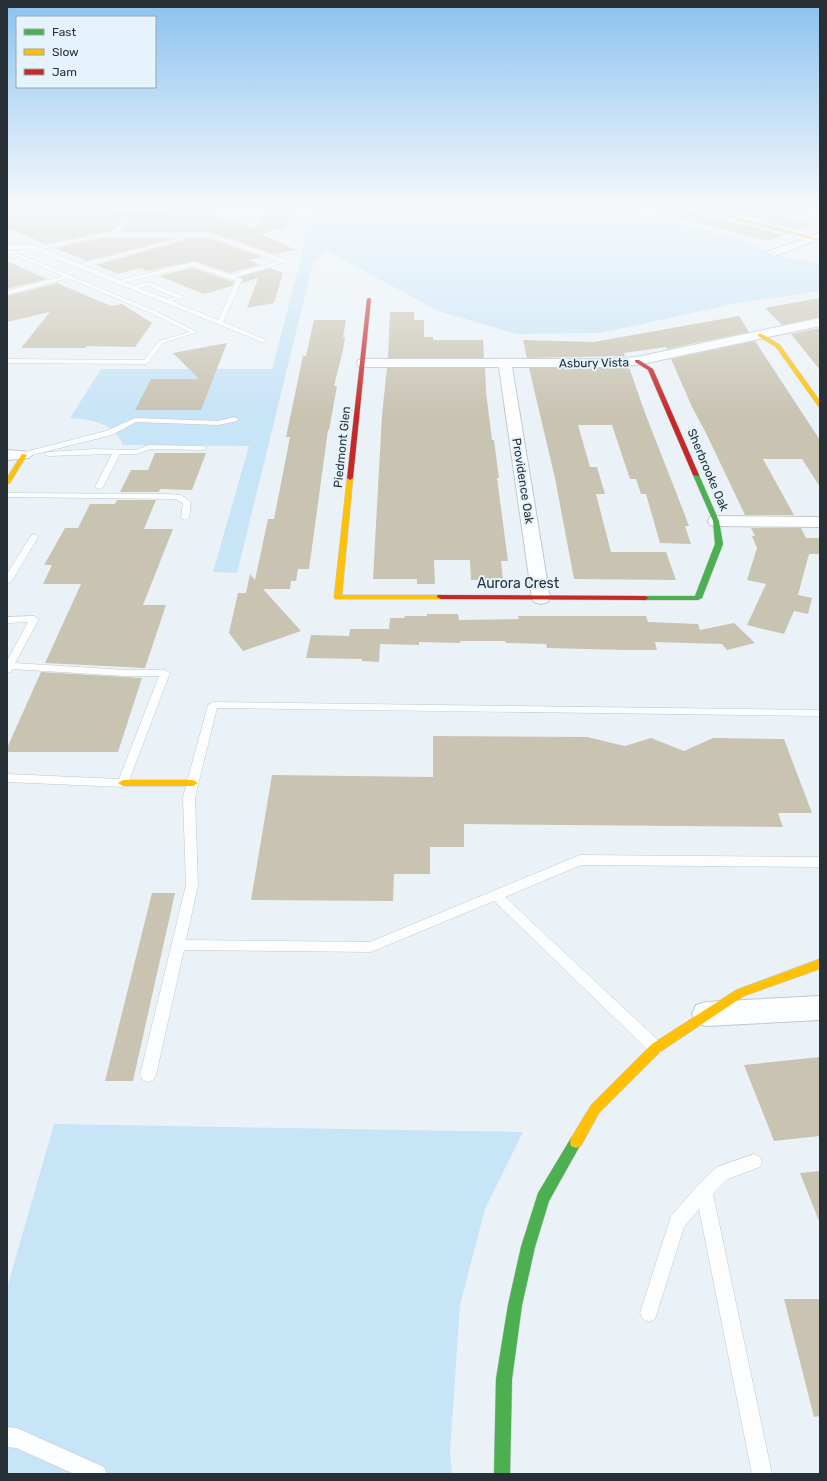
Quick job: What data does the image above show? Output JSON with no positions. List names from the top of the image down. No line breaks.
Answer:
{"streets":{"street":["Asbury Vista","Piedmont Glen","Sherbrooke Oak","Providence Oak","Aurora Crest"]},"crossings":[["Asbury Vista","Piedmont Glen"],["Asbury Vista","Sherbrooke Oak"],["Asbury Vista","Providence Oak"],["Piedmont Glen","Aurora Crest"],["Sherbrooke Oak","Aurora Crest"],["Providence Oak","Aurora Crest"]],"legend":["Fast","Slow","Jam"]}
